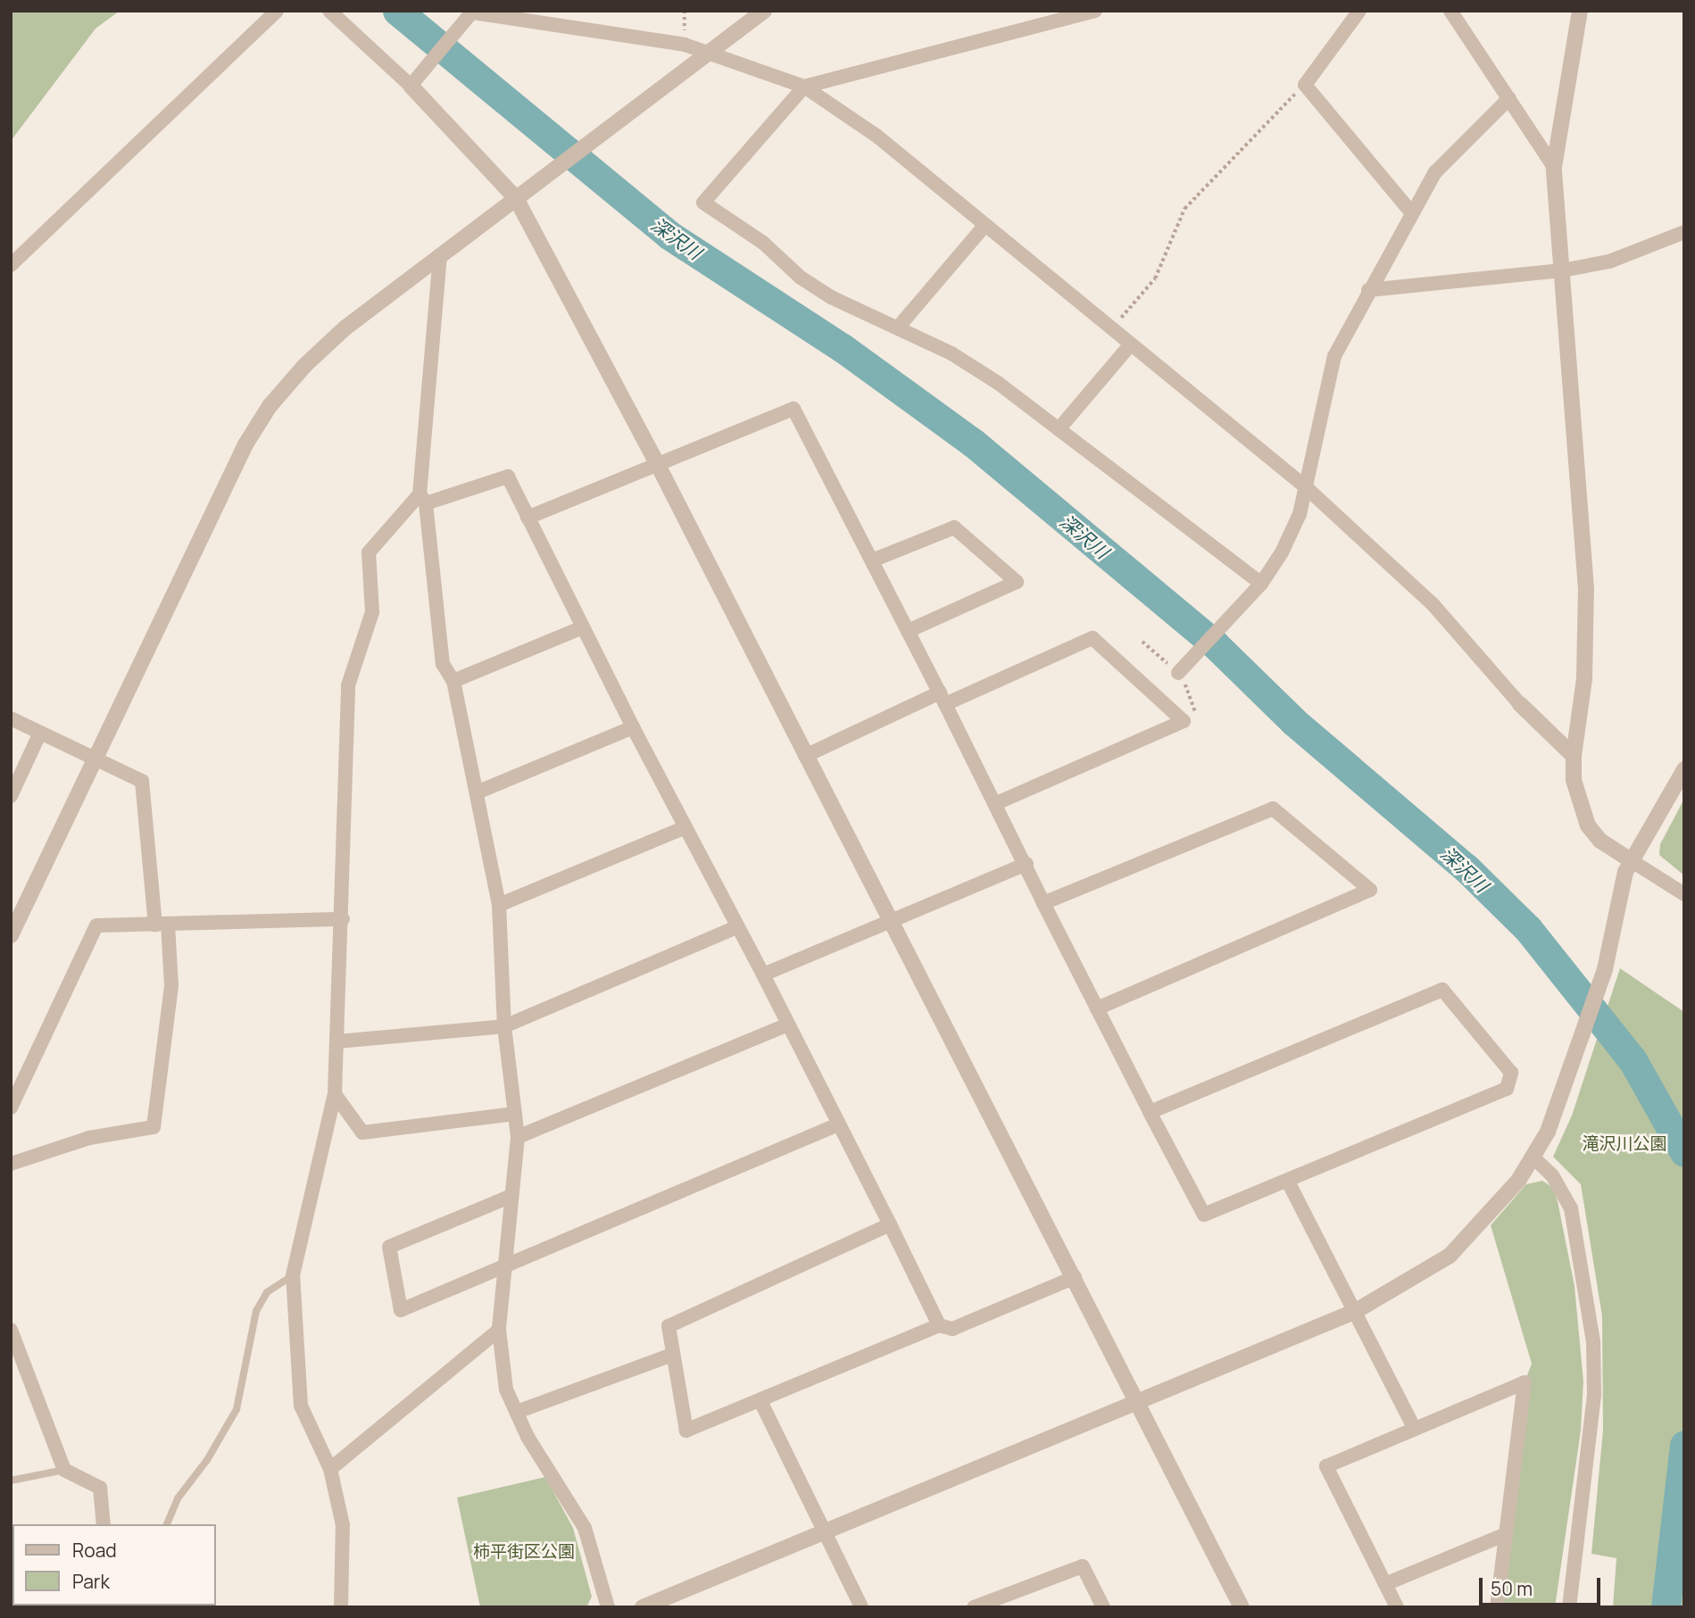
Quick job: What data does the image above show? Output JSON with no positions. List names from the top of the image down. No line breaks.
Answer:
{"water":["深沢川"],"parks":["滝沢川公園","柿平街区公園"],"legend":["Road","Park"],"scale_bar":"50 m"}
